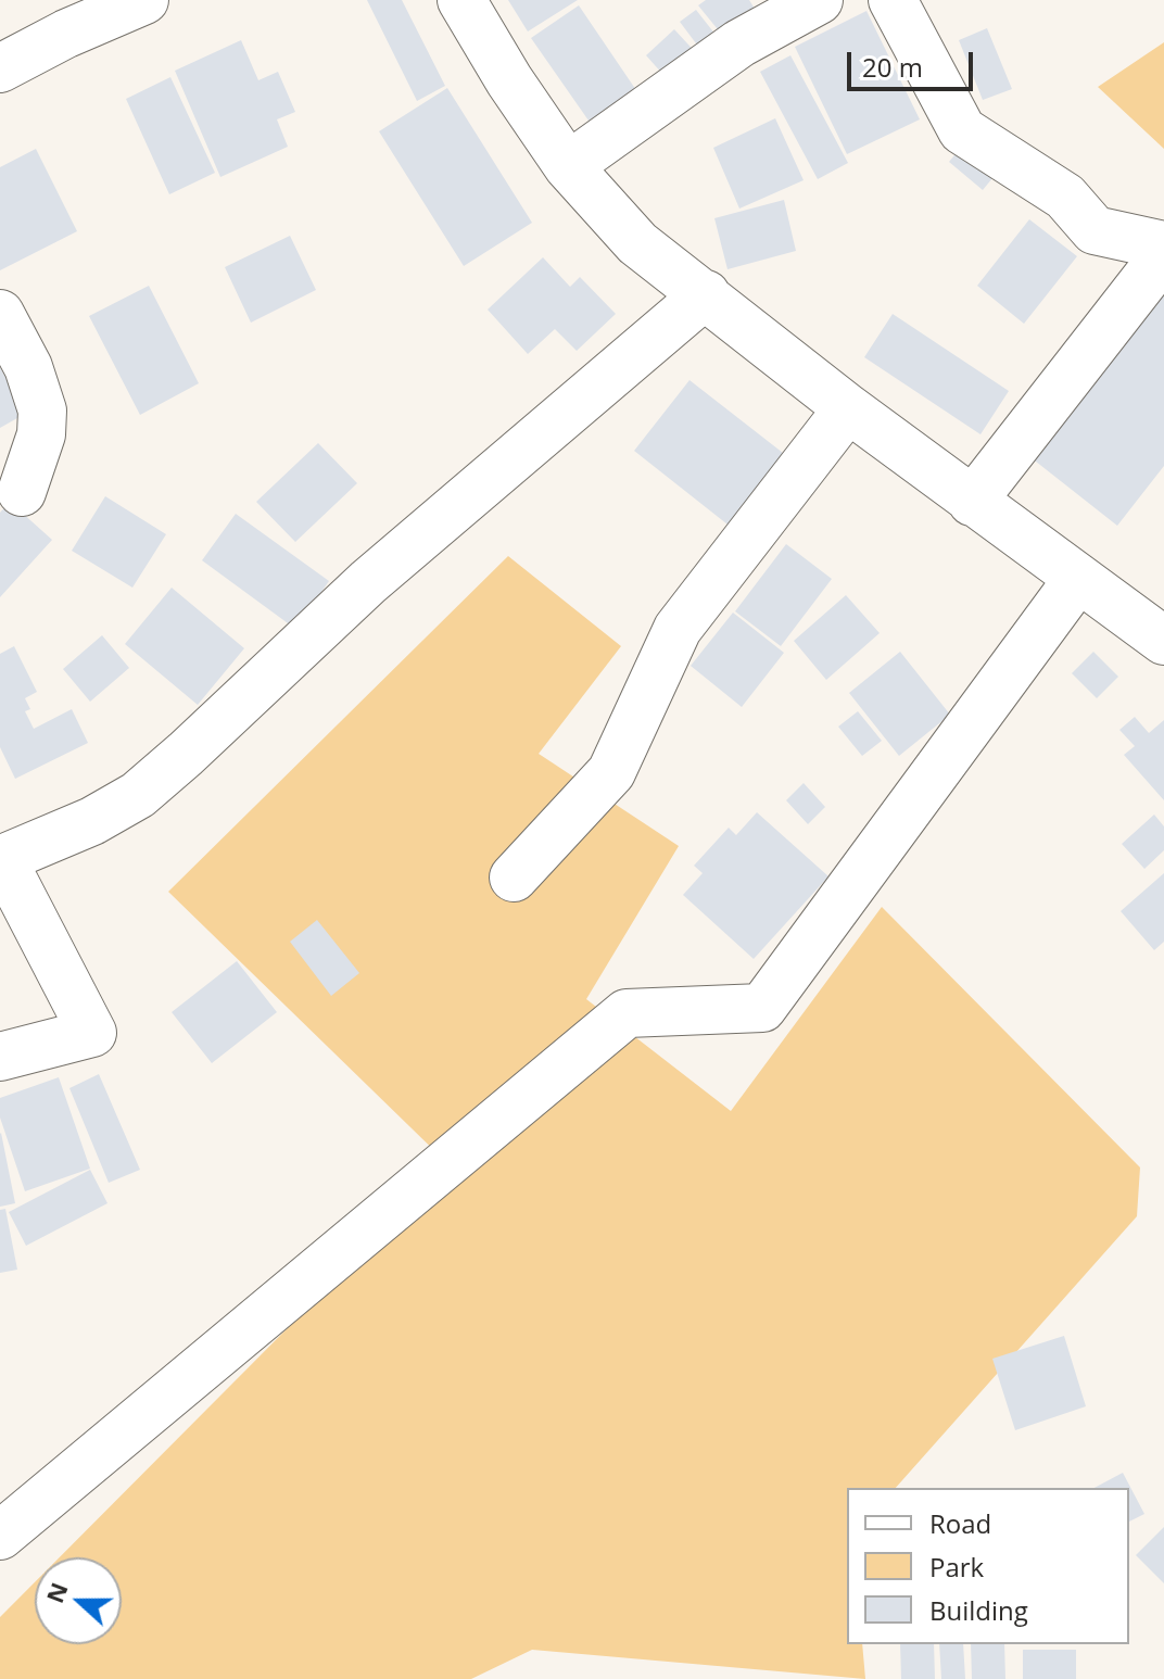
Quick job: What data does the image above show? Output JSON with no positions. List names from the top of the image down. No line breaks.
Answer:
{"legend":["Road","Park","Building"],"scale_bar":"20 m","north":"left"}
